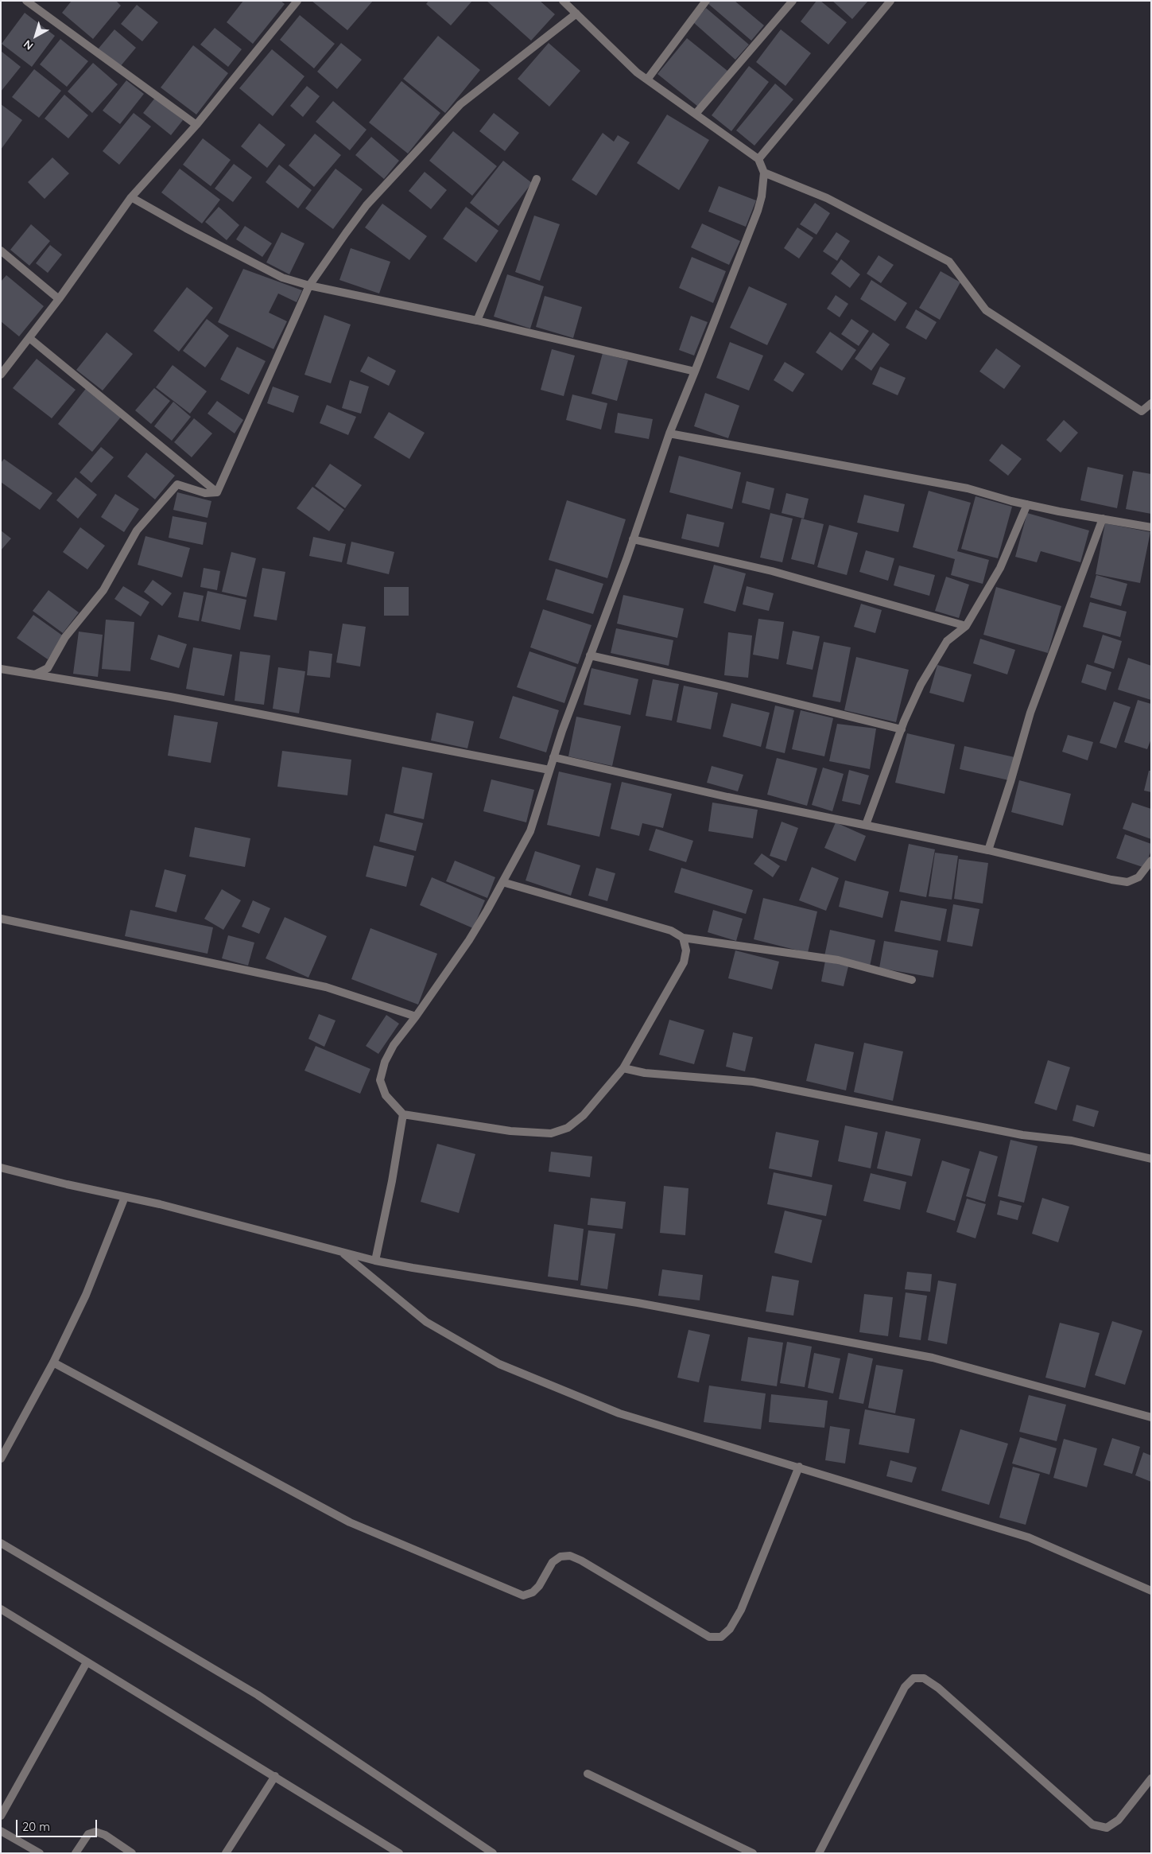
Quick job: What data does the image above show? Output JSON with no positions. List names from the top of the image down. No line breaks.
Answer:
{"scale_bar":"20 m","north":"bottom left"}
